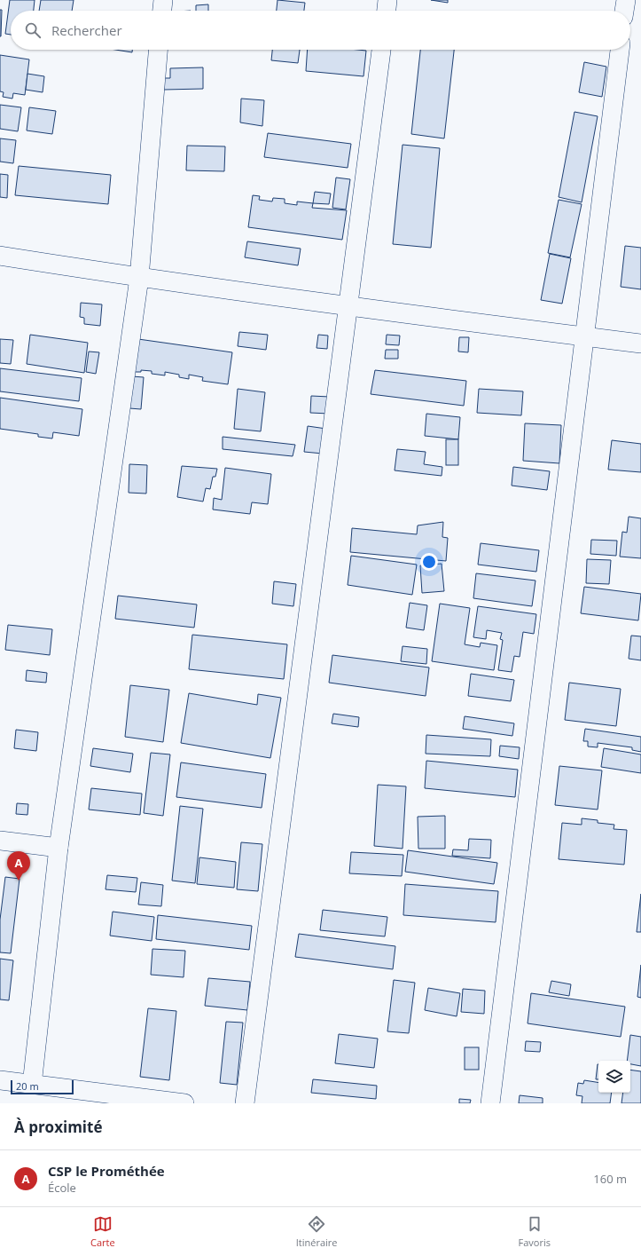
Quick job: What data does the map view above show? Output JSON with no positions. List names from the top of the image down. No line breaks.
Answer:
{"scale_bar":"20 m","page":{"search":"Rechercher","pins":"A","scale":"20 m","heading":"À proximité","list":[{"mark":"A","name":"CSP le Prométhée","note":"École","value":"160 m"}],"nav":["Carte","Itinéraire","Favoris"]}}
